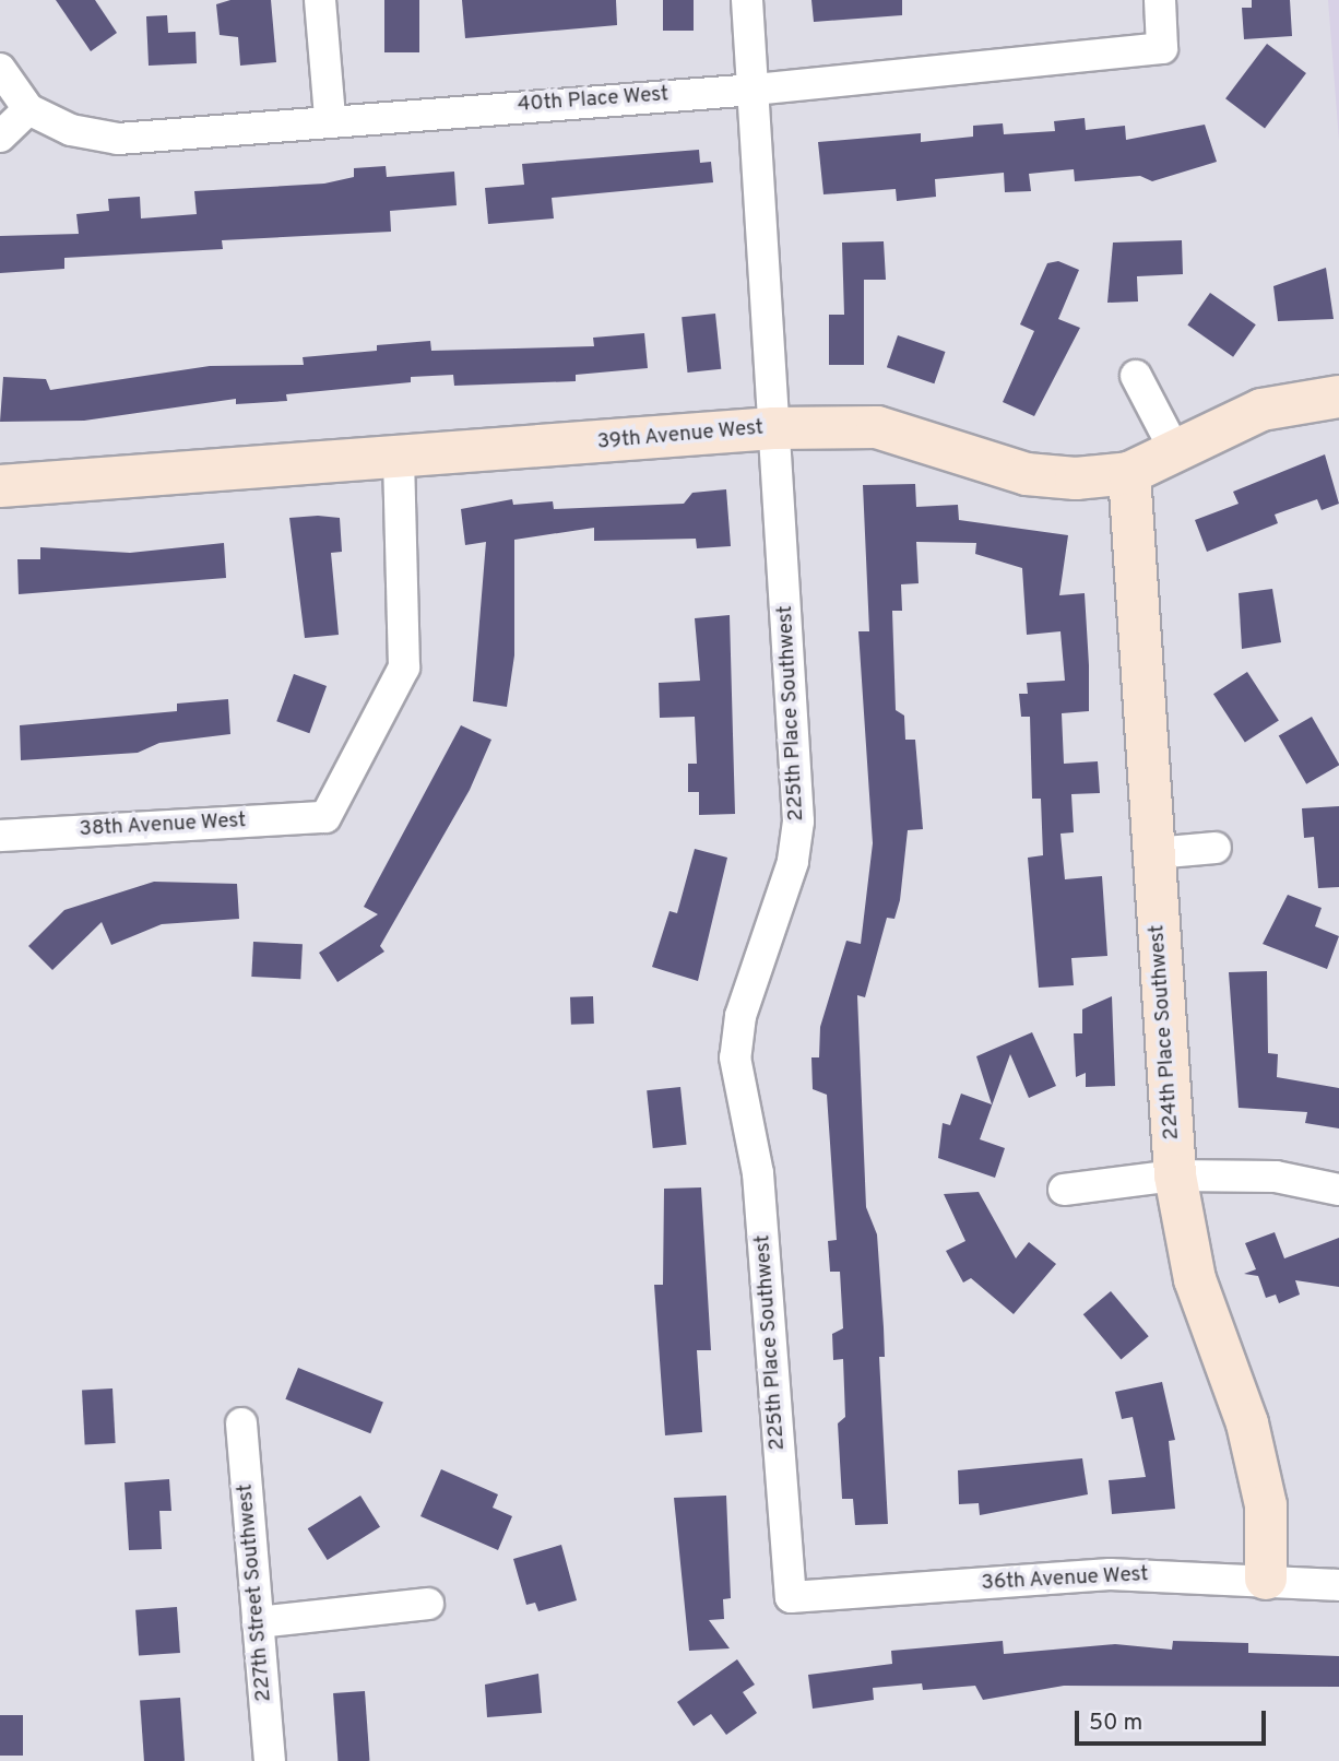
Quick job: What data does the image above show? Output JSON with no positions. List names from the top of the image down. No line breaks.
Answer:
{"streets":{"street":["40th Place West","39th Avenue West","225th Place Southwest","38th Avenue West","224th Place Southwest","36th Avenue West","227th Street Southwest"]},"crossings":[["40th Place West","225th Place Southwest"],["39th Avenue West","225th Place Southwest"],["39th Avenue West","38th Avenue West"],["39th Avenue West","224th Place Southwest"],["225th Place Southwest","36th Avenue West"],["224th Place Southwest","36th Avenue West"]],"scale_bar":"50 m"}
